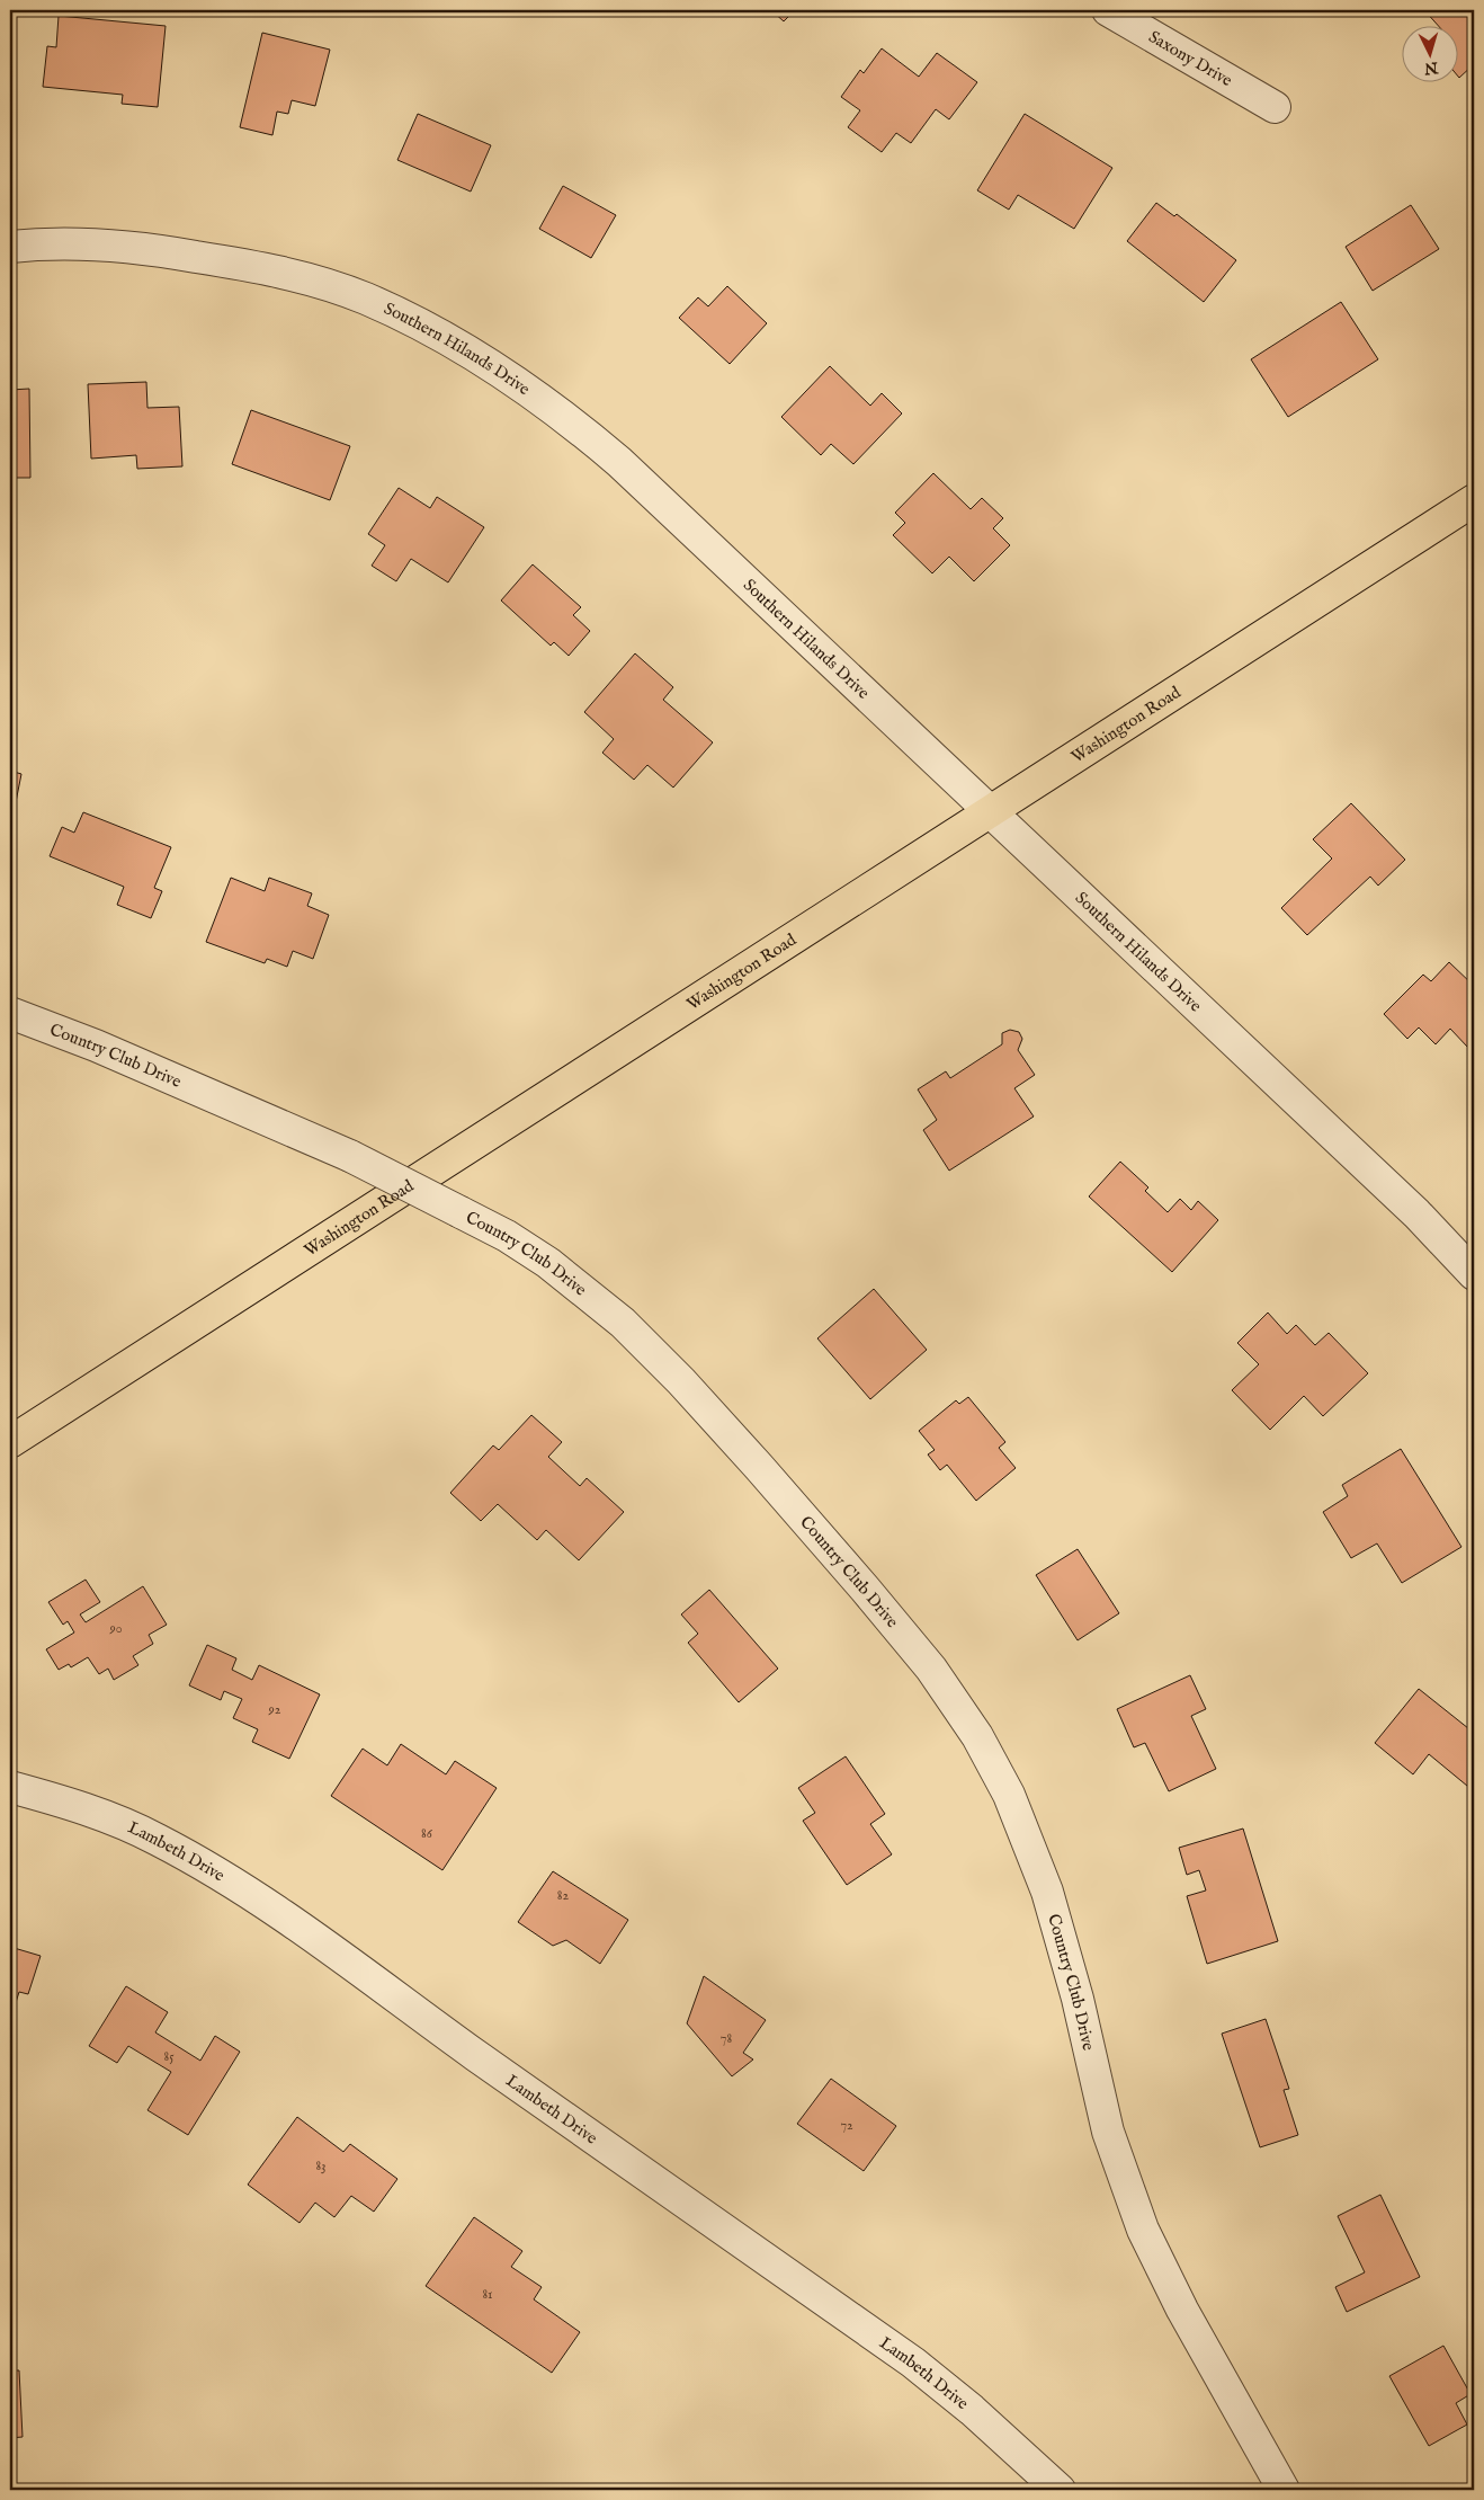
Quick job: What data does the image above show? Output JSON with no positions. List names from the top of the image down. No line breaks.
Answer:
{"streets":{"main road":["Washington Road"],"street":["Saxony Drive","Southern Hilands Drive","Country Club Drive","Lambeth Drive"]},"crossings":[["Southern Hilands Drive","Washington Road"]],"house_numbers":["90","92","86","82","78","85","72","83","81"],"north":"bottom"}
